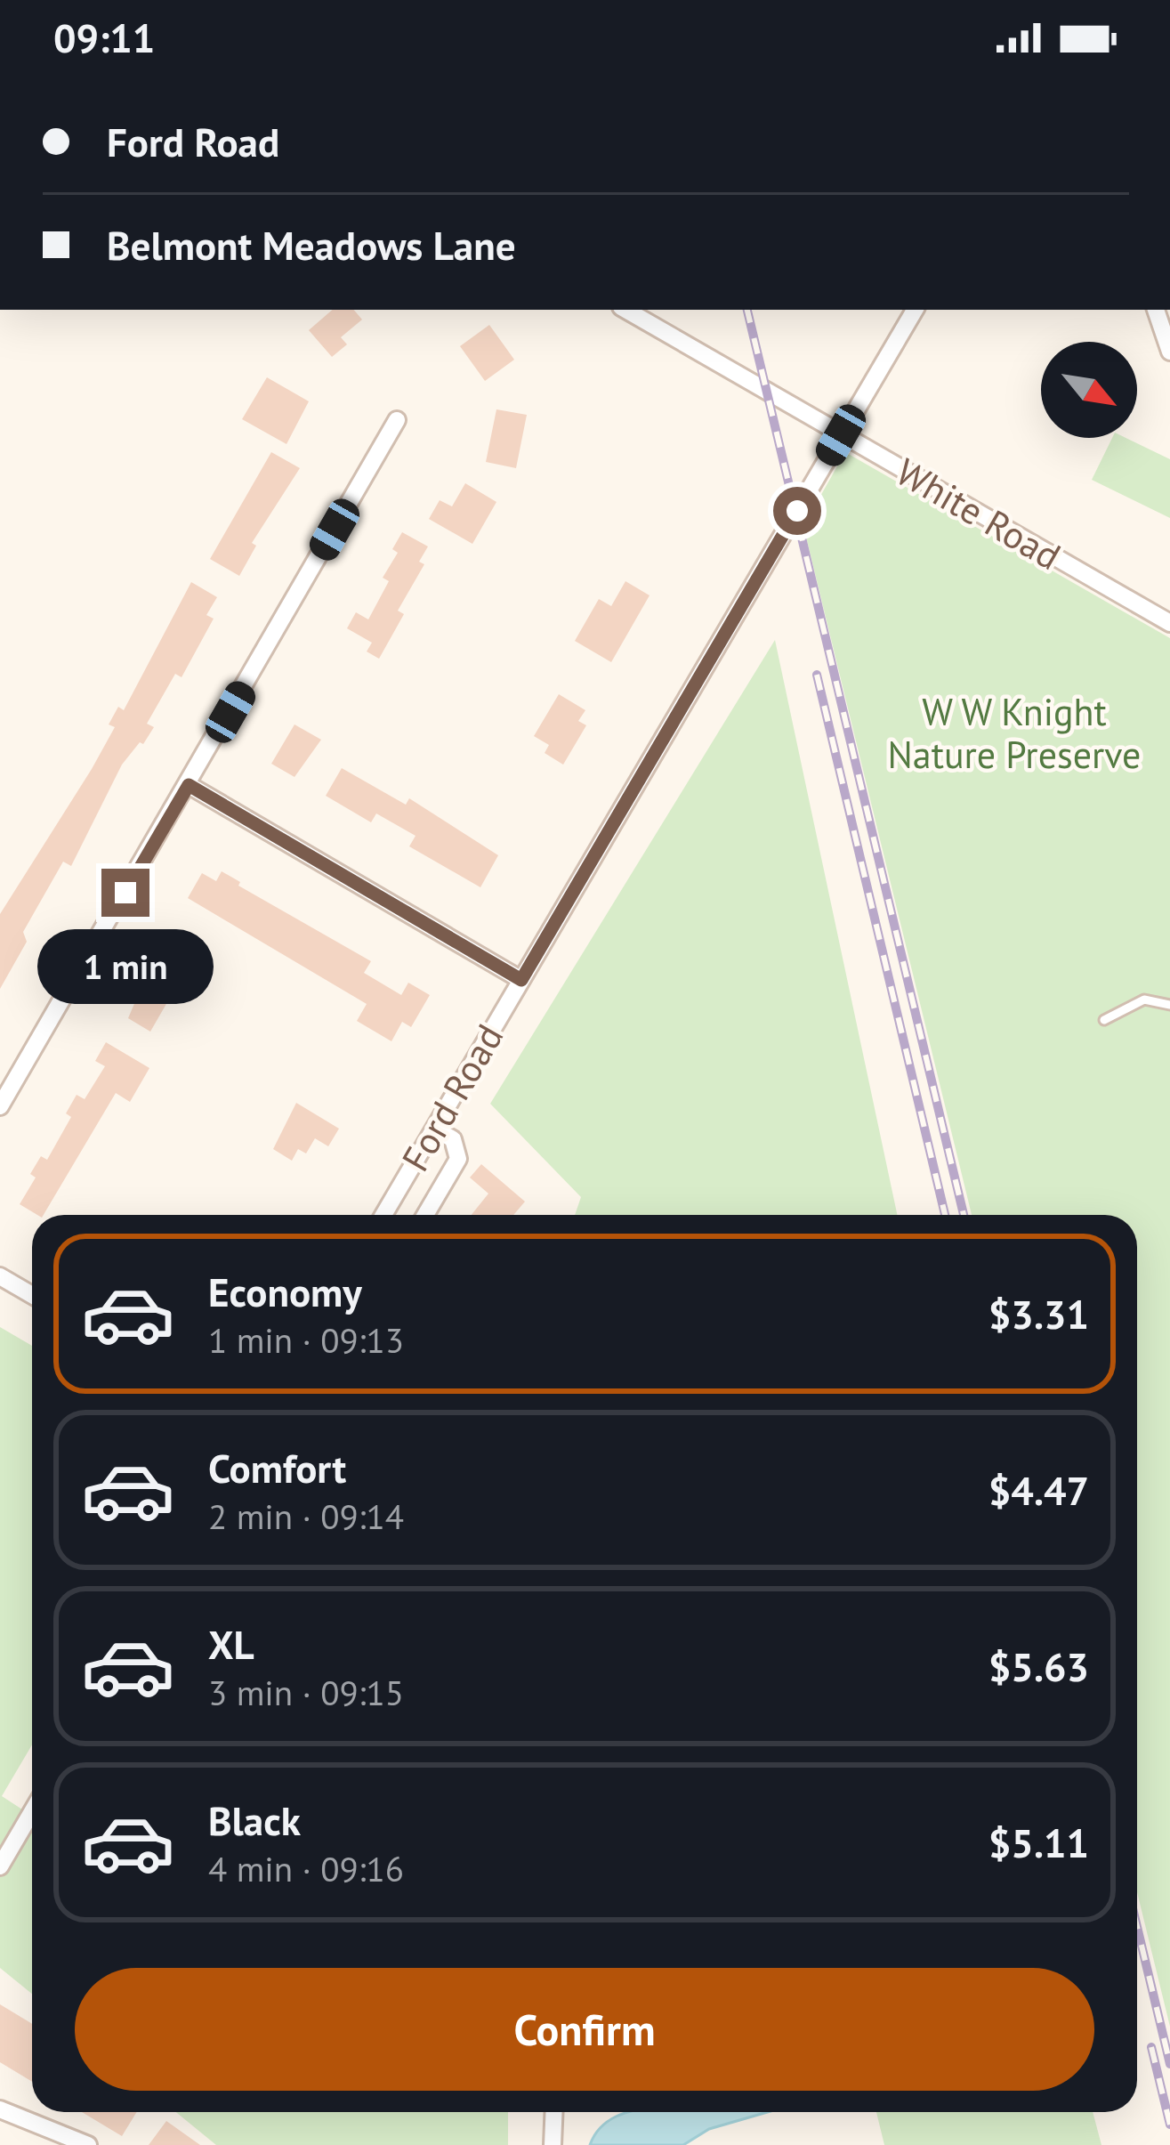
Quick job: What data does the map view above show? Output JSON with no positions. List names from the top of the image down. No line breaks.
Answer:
{"streets":{"street":["White Road","Ford Road"]},"crossings":[["White Road","Ford Road"]],"parks":["W W Knight Nature Preserve"],"north":"bottom right","page":{"status":"09:11","banner":["Ford Road","Belmont Meadows Lane"],"bubble":"1 min","list":[{"name":"Economy","note":"1 min · 09:13","value":"$3.31"},{"name":"Comfort","note":"2 min · 09:14","value":"$4.47"},{"name":"XL","note":"3 min · 09:15","value":"$5.63"},{"name":"Black","note":"4 min · 09:16","value":"$5.11"}],"buttons":"Confirm"}}
